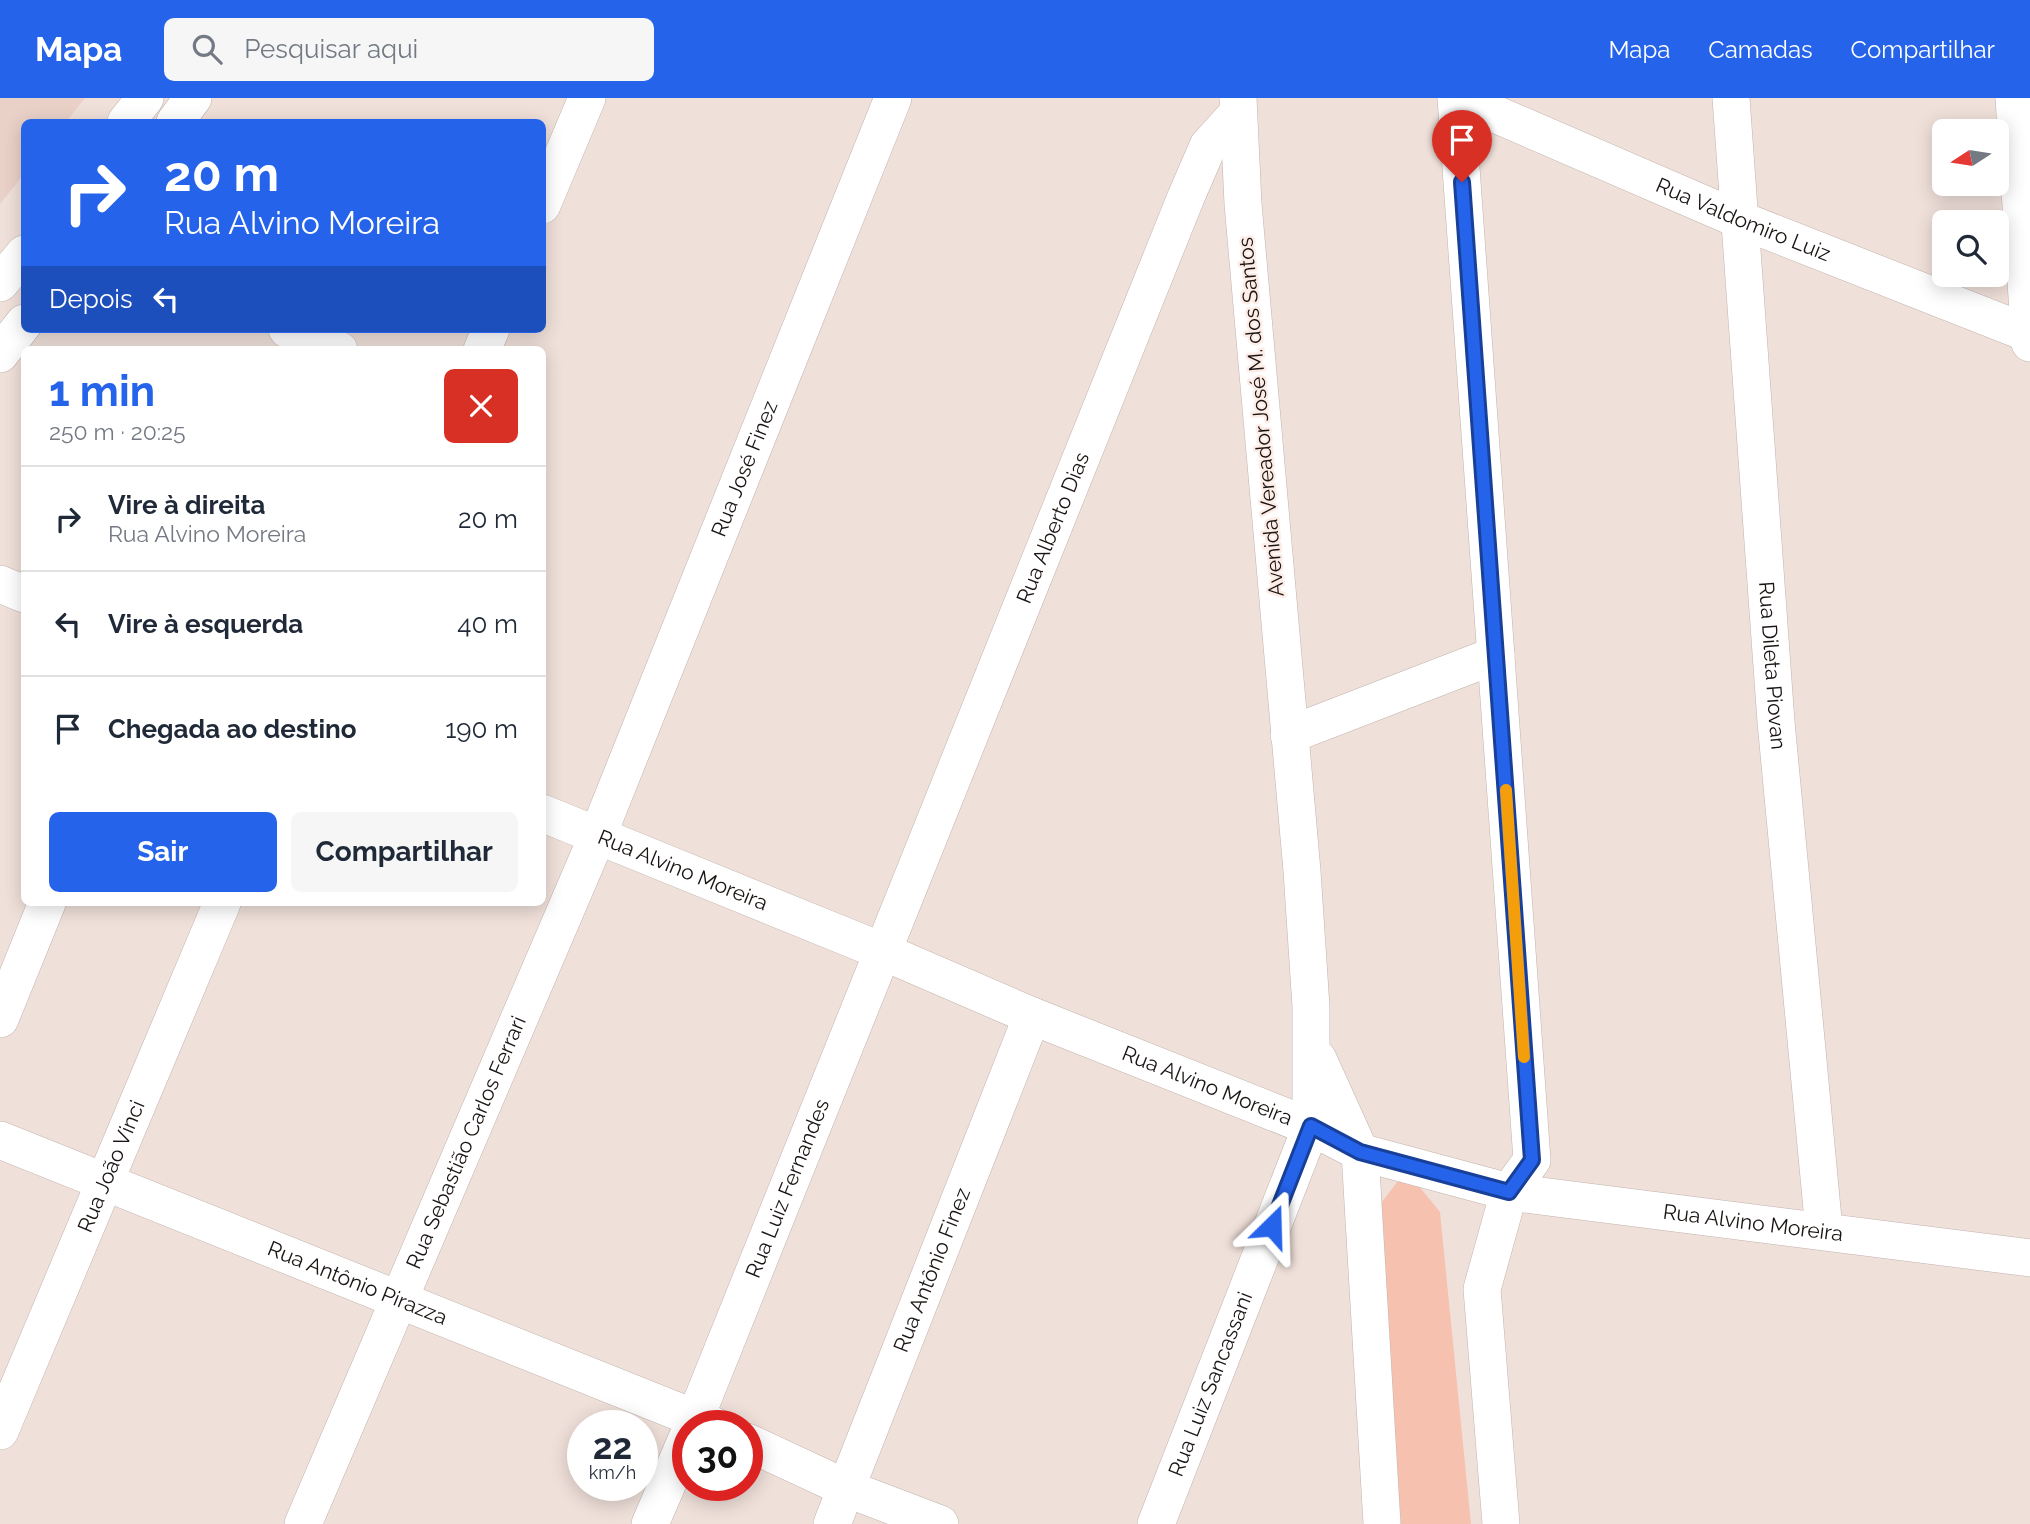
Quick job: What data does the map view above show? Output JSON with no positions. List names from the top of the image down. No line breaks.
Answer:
{"streets":{"street":["Rua Valdomiro Luiz","Avenida Vereador José M. dos Santos","Rua José Finez","Rua Alberto Dias","Rua Dileta Piovan","Rua Alvino Moreira","Rua Sebastião Carlos Ferrari","Rua João Vinci","Rua Luiz Fernandes","Rua Antônio Finez","Rua Antônio Pirazza","Rua Luiz Sancassani"]},"crossings":[["Rua Valdomiro Luiz","Rua Dileta Piovan"],["Avenida Vereador José M. dos Santos","Rua Alberto Dias"],["Avenida Vereador José M. dos Santos","Rua Alvino Moreira"],["Avenida Vereador José M. dos Santos","Rua Luiz Sancassani"],["Rua José Finez","Rua Alvino Moreira"],["Rua José Finez","Rua Sebastião Carlos Ferrari"],["Rua Alberto Dias","Rua Alvino Moreira"],["Rua Alberto Dias","Rua Luiz Fernandes"],["Rua Dileta Piovan","Rua Alvino Moreira"],["Rua Alvino Moreira","Rua Sebastião Carlos Ferrari"],["Rua Alvino Moreira","Rua Luiz Fernandes"],["Rua Alvino Moreira","Rua Antônio Finez"],["Rua Alvino Moreira","Rua Luiz Sancassani"],["Rua Sebastião Carlos Ferrari","Rua Antônio Pirazza"],["Rua João Vinci","Rua Antônio Pirazza"]],"north":"left","page":{"header":"Mapa","search":"Pesquisar aqui","nav":["Mapa","Camadas","Compartilhar"],"turn":["20 m","Rua Alvino Moreira"],"then":"Depois","heading":["1 min","250 m · 20:25"],"list":[{"name":"Vire à direita","note":"Rua Alvino Moreira","value":"20 m"},{"name":"Vire à esquerda","value":"40 m"},{"name":"Chegada ao destino","value":"190 m"}],"buttons":["Sair","Compartilhar"],"speed":"22 km/h","limit":"30"}}
